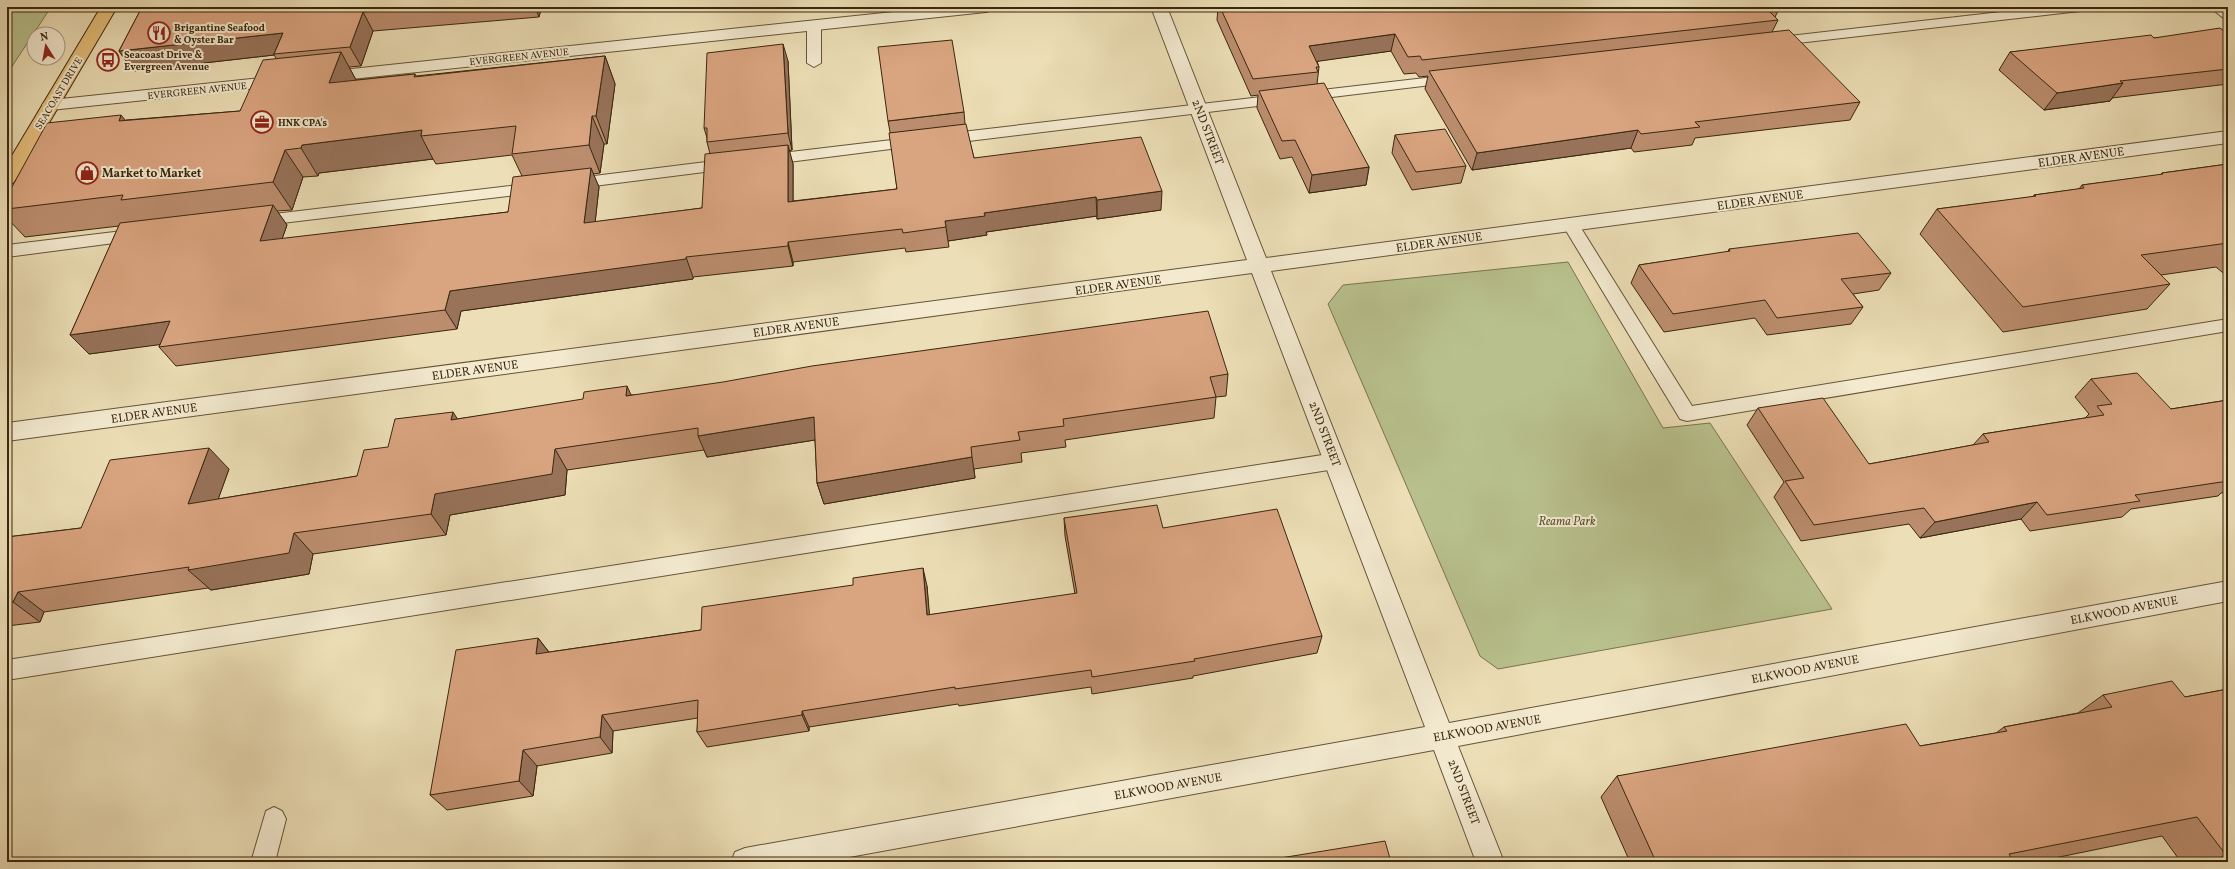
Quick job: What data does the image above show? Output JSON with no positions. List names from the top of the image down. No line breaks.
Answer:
{"streets":{"main road":["SEACOAST DRIVE"],"street":["EVERGREEN AVENUE","2ND STREET","ELDER AVENUE","ELKWOOD AVENUE"]},"crossings":[["EVERGREEN AVENUE","SEACOAST DRIVE"],["2ND STREET","ELDER AVENUE"],["2ND STREET","ELKWOOD AVENUE"]],"parks":["Reama Park"],"places":{"restaurant":["Brigantine Seafood & Oyster Bar"],"bus stop":["Seacoast Drive & Evergreen Avenue"],"office":["HNK CPA's"],"shop":["Market to Market"]},"north":"top"}
